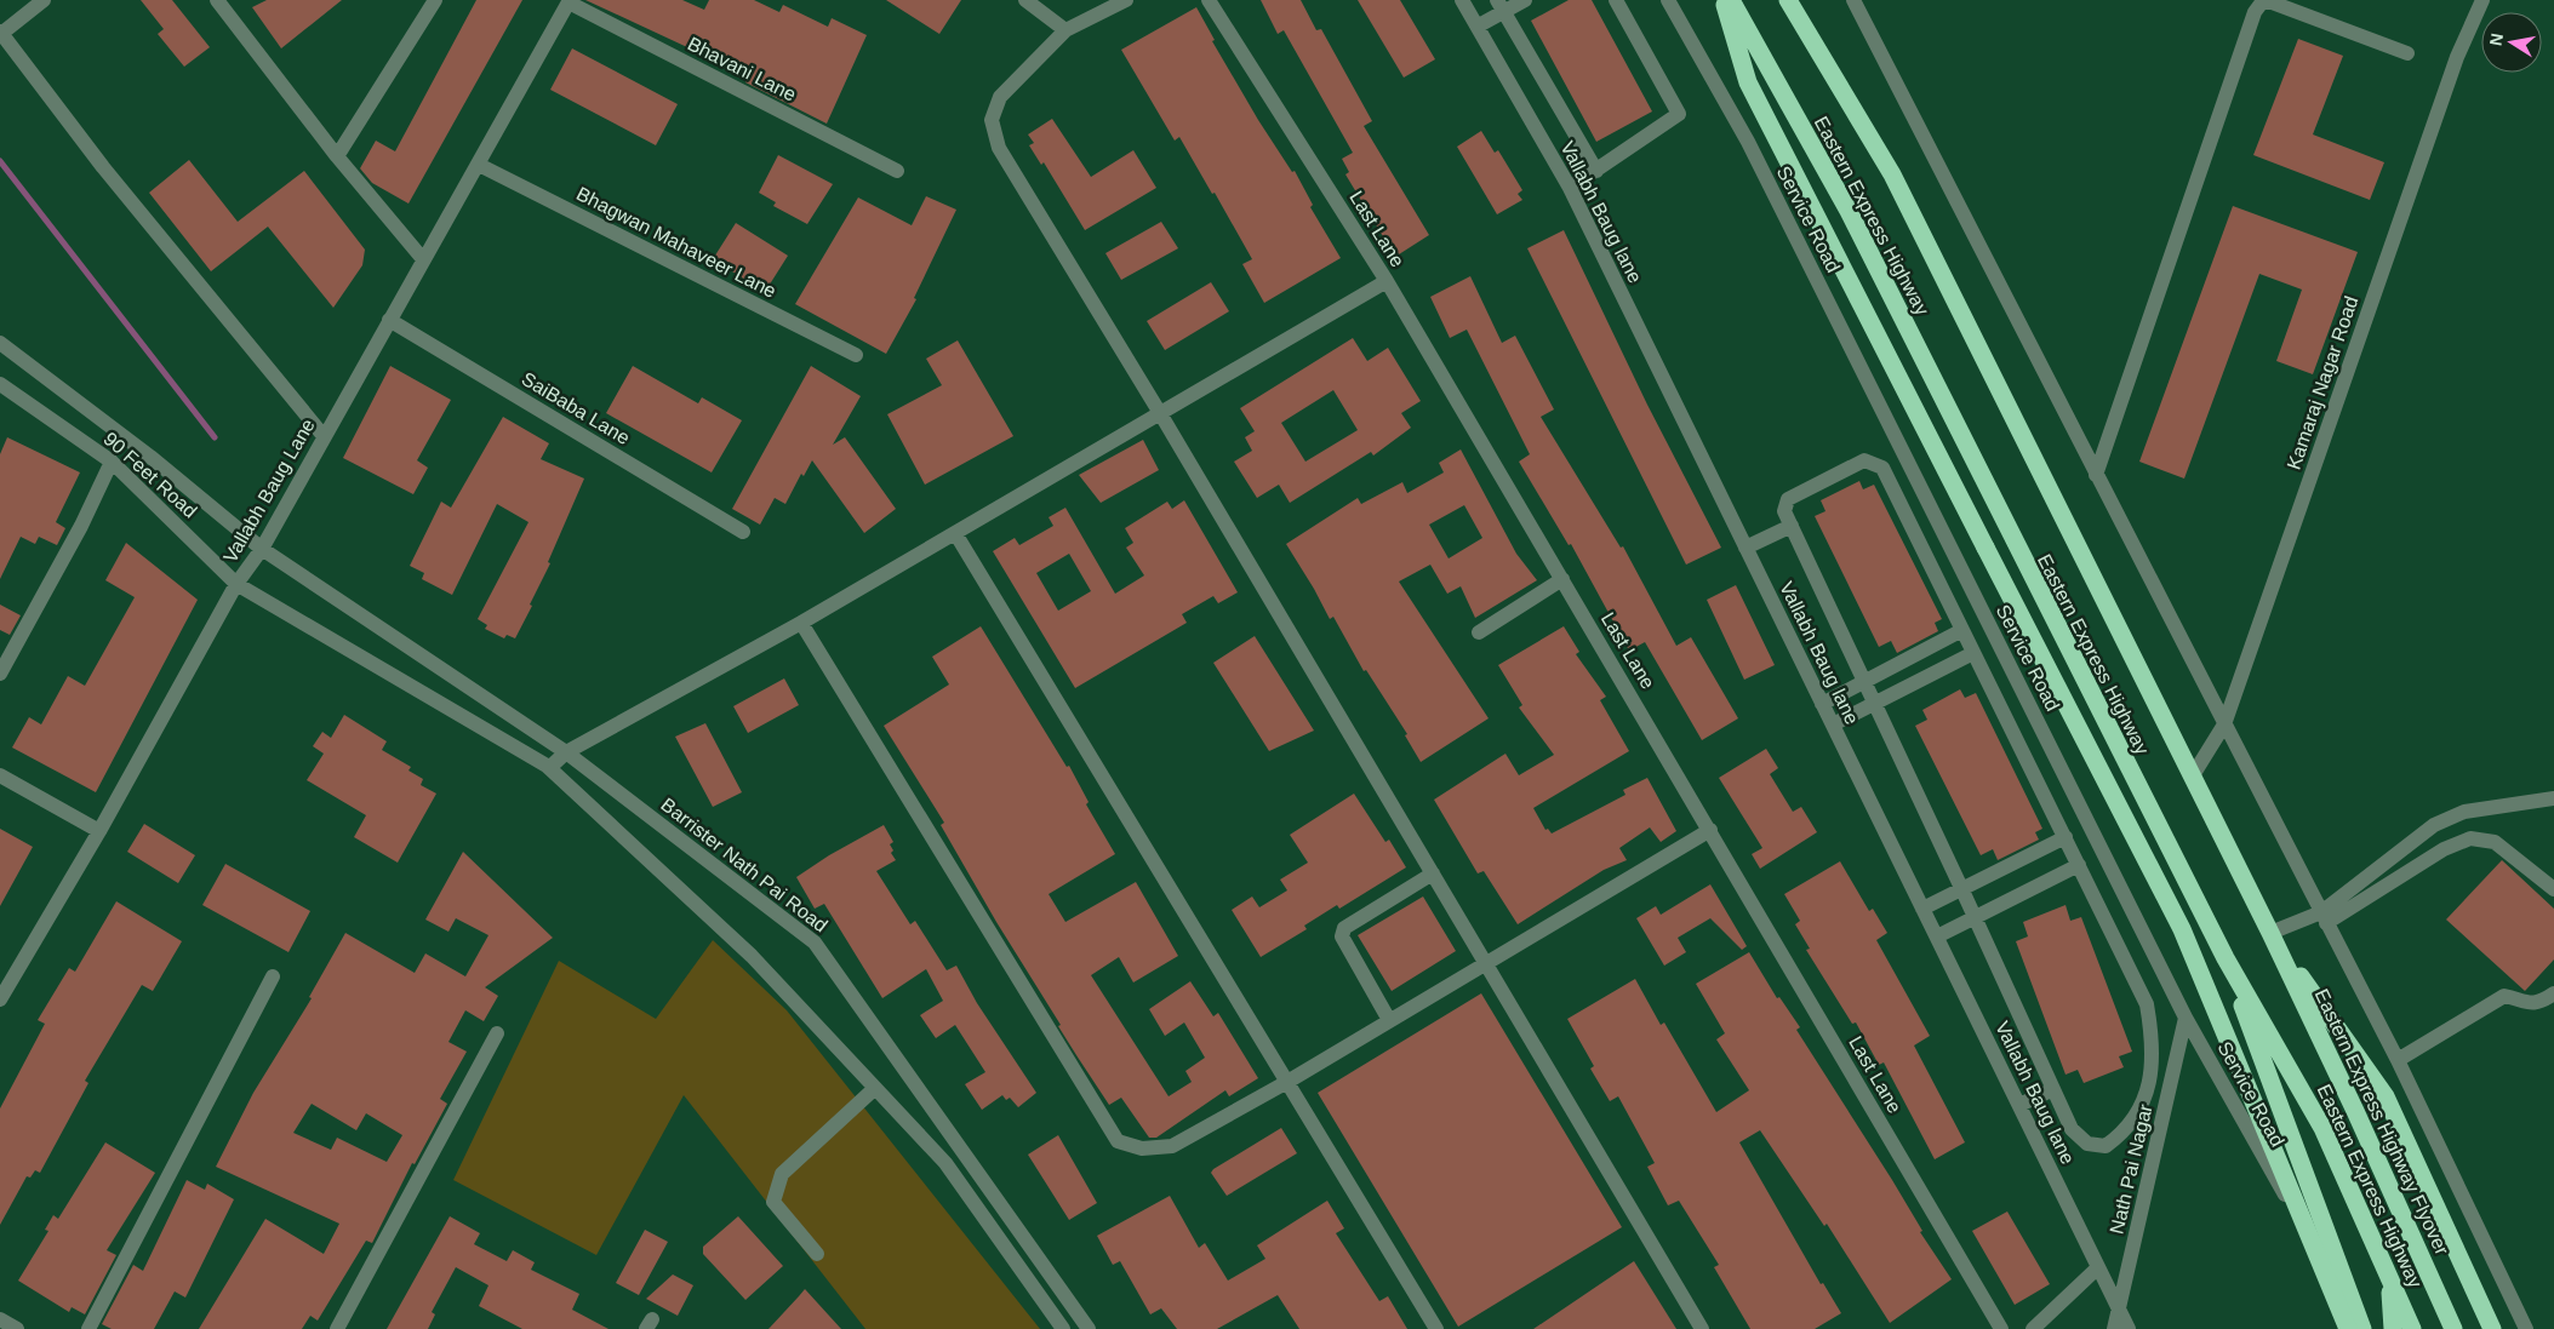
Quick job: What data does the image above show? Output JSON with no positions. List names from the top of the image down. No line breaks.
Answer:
{"streets":{"highway":["Eastern Express Highway","Eastern Express Highway Flyover"],"street":["Bhavani Lane","Vallabh Baug lane","Service Road","Last Lane","Bhagwan Mahaveer Lane","Kamaraj Nagar Road","SaiBaba Lane","90 Feet Road","Vallabh Baug Lane","Barrister Nath Pai Road","Nath Pai Nagar"]},"crossings":[["Bhavani Lane","Vallabh Baug Lane"],["Vallabh Baug lane","Nath Pai Nagar"],["Eastern Express Highway","Kamaraj Nagar Road"],["Eastern Express Highway","Eastern Express Highway Flyover"],["Service Road","Nath Pai Nagar"],["Bhagwan Mahaveer Lane","Vallabh Baug Lane"],["SaiBaba Lane","Vallabh Baug Lane"],["90 Feet Road","Vallabh Baug Lane"],["Vallabh Baug Lane","Barrister Nath Pai Road"]],"north":"left"}
